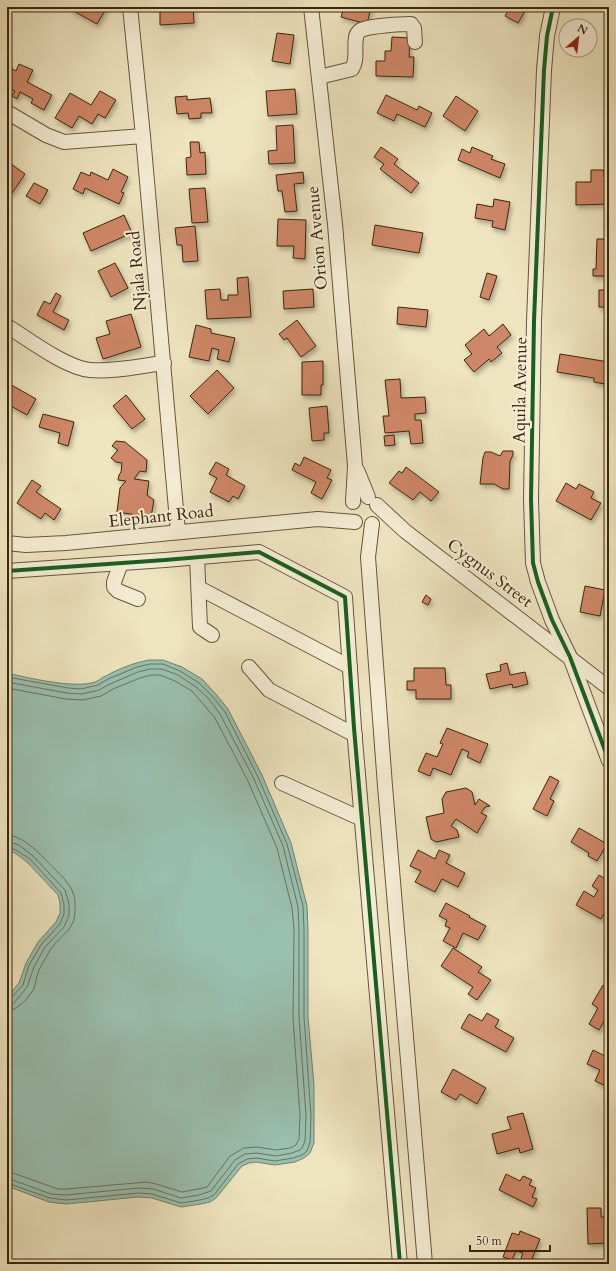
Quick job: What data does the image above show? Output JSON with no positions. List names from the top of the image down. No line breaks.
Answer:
{"streets":{"street":["Orion Avenue","Njala Road","Aquila Avenue","Elephant Road","Cygnus Street"]},"crossings":[["Orion Avenue","Elephant Road"],["Orion Avenue","Cygnus Street"],["Njala Road","Elephant Road"],["Aquila Avenue","Cygnus Street"],["Elephant Road","Cygnus Street"]],"scale_bar":"50 m","north":"top right"}
